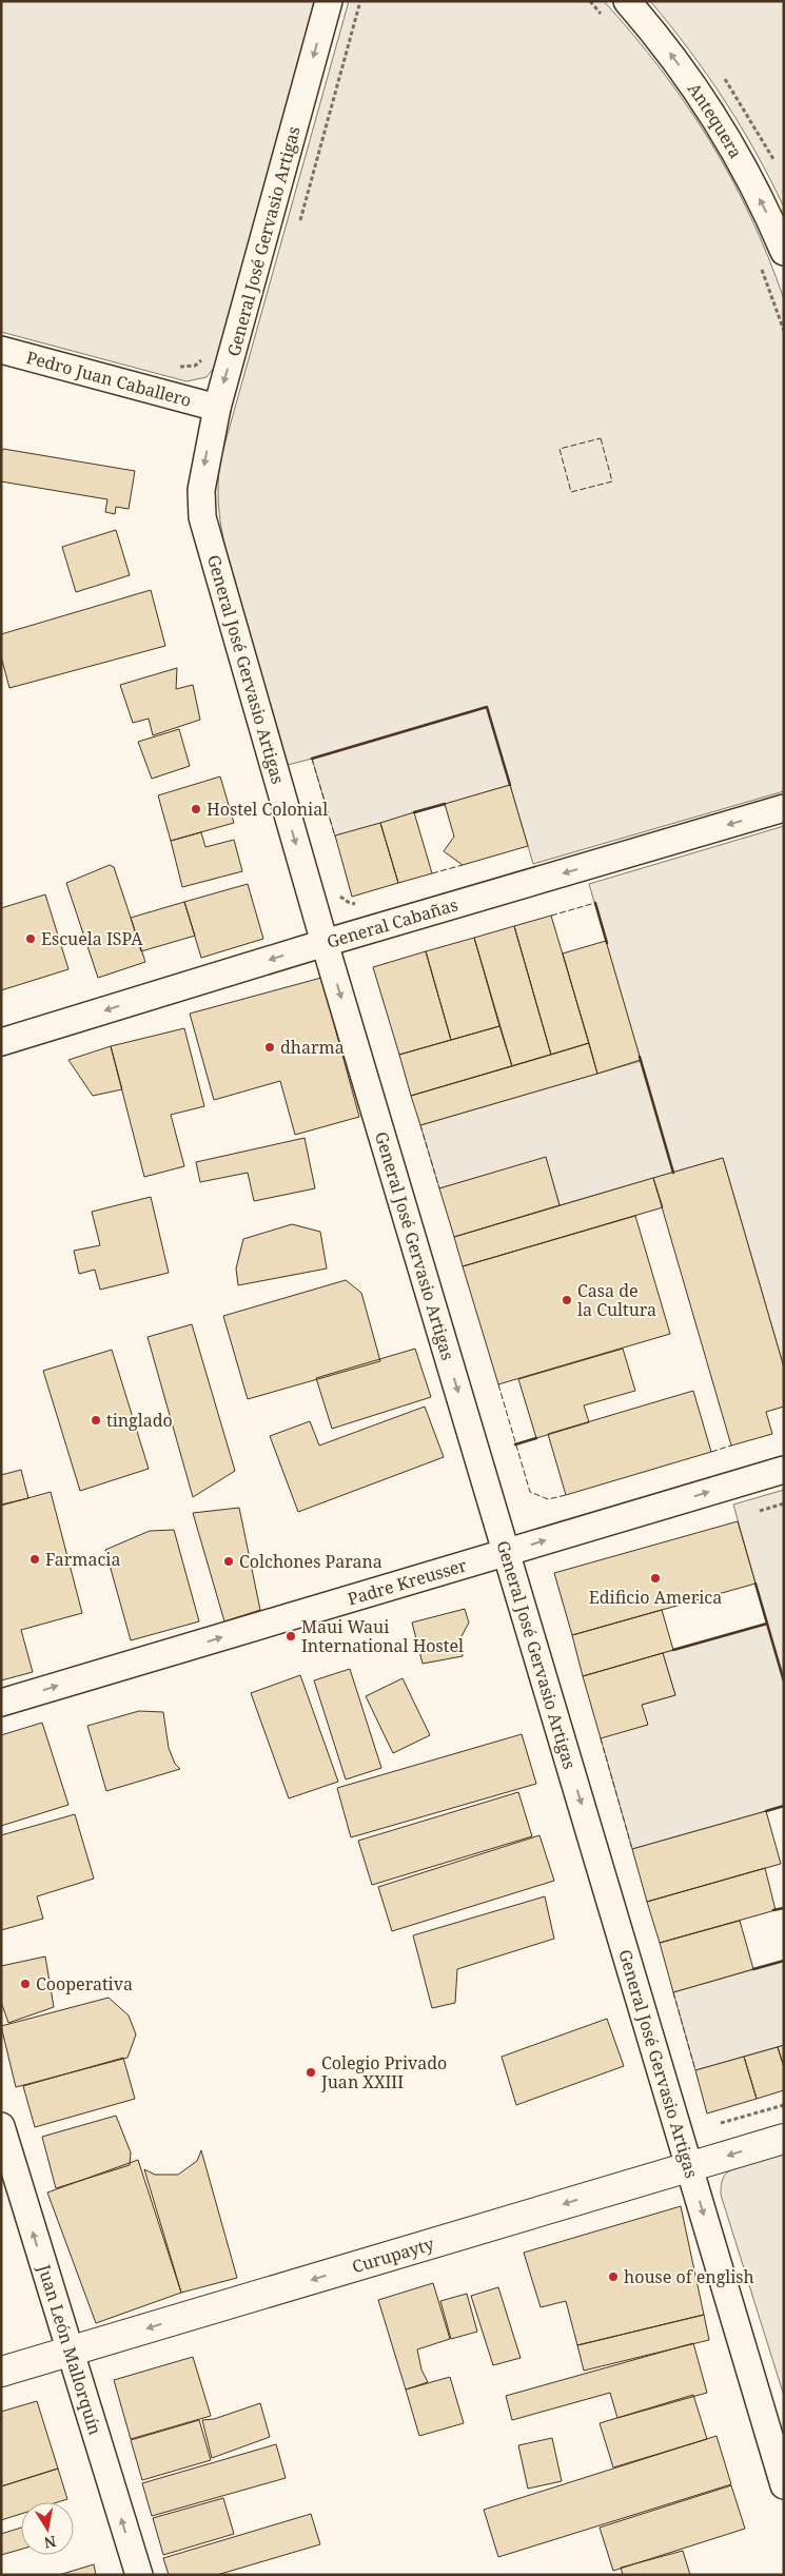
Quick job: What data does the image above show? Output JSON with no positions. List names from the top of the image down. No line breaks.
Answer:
{"streets":{"street":["Antequera","General José Gervasio Artigas","Pedro Juan Caballero","General Cabañas","Padre Kreusser","Curupayty","Juan León Mallorquín"]},"crossings":[["General José Gervasio Artigas","Pedro Juan Caballero"],["General José Gervasio Artigas","General Cabañas"],["General José Gervasio Artigas","Padre Kreusser"],["General José Gervasio Artigas","Curupayty"],["Curupayty","Juan León Mallorquín"]],"one_way":["Antequera","General José Gervasio Artigas","General Cabañas","Padre Kreusser","Curupayty","Juan León Mallorquín"],"places":["Hostel Colonial","Escuela ISPA","dharma","Casa de la Cultura","tinglado","Farmacia","Colchones Parana","Edificio America","Maui Waui International Hostel","Cooperativa","Colegio Privado Juan XXIII","house of english"],"north":"bottom"}
